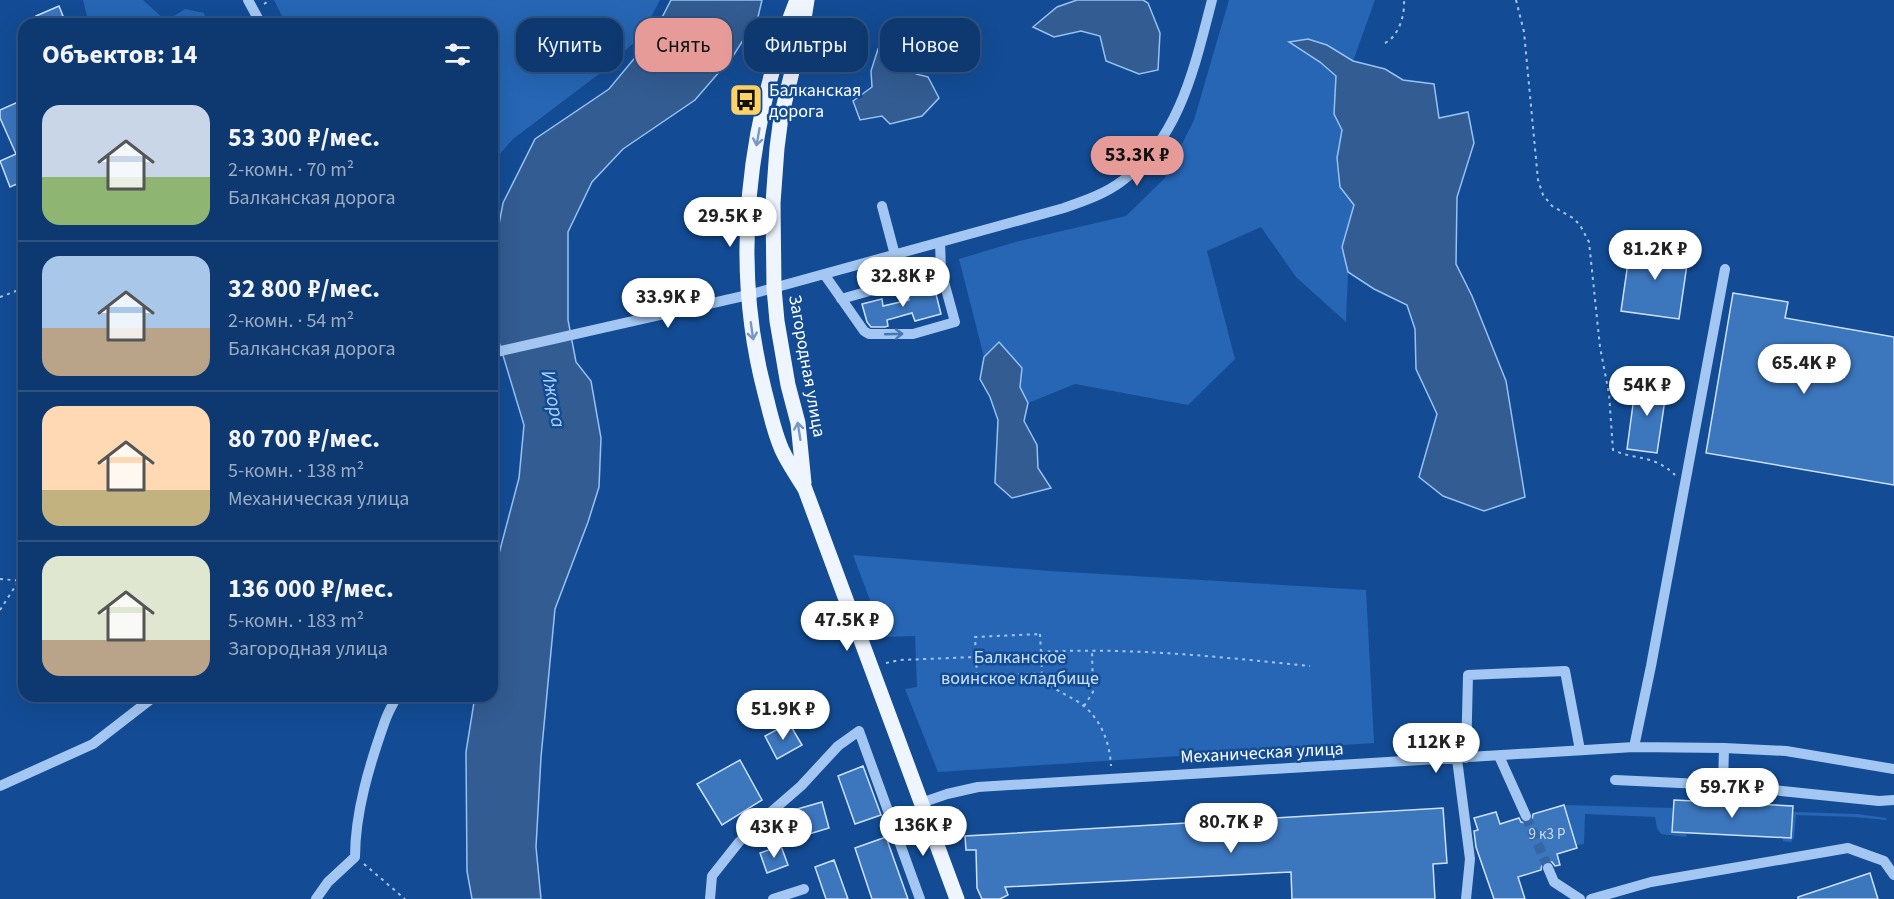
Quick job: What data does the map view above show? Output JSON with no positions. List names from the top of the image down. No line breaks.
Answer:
{"streets":{"main road":["Загородная улица"],"street":["Механическая улица"]},"crossings":[["Загородная улица","Механическая улица"]],"water":["Ижора"],"parks":["Балканское воинское кладбище"],"places":{"bus stop":["Балканская дорога"]},"house_numbers":["9 к3 Р"],"page":{"chip":["Купить","Снять","Фильтры","Новое"],"heading":"Объектов: 14","list":[{"name":"53 300 ₽/мес.","note":"2-комн. · 70 m² · Балканская дорога"},{"name":"32 800 ₽/мес.","note":"2-комн. · 54 m² · Балканская дорога"},{"name":"80 700 ₽/мес.","note":"5-комн. · 138 m² · Механическая улица"},{"name":"136 000 ₽/мес.","note":"5-комн. · 183 m² · Загородная улица"}],"price":["53.3K ₽","29.5K ₽","81.2K ₽","32.8K ₽","33.9K ₽","65.4K ₽","54K ₽","47.5K ₽","51.9K ₽","112K ₽","59.7K ₽","80.7K ₽","136K ₽","43K ₽"]}}
